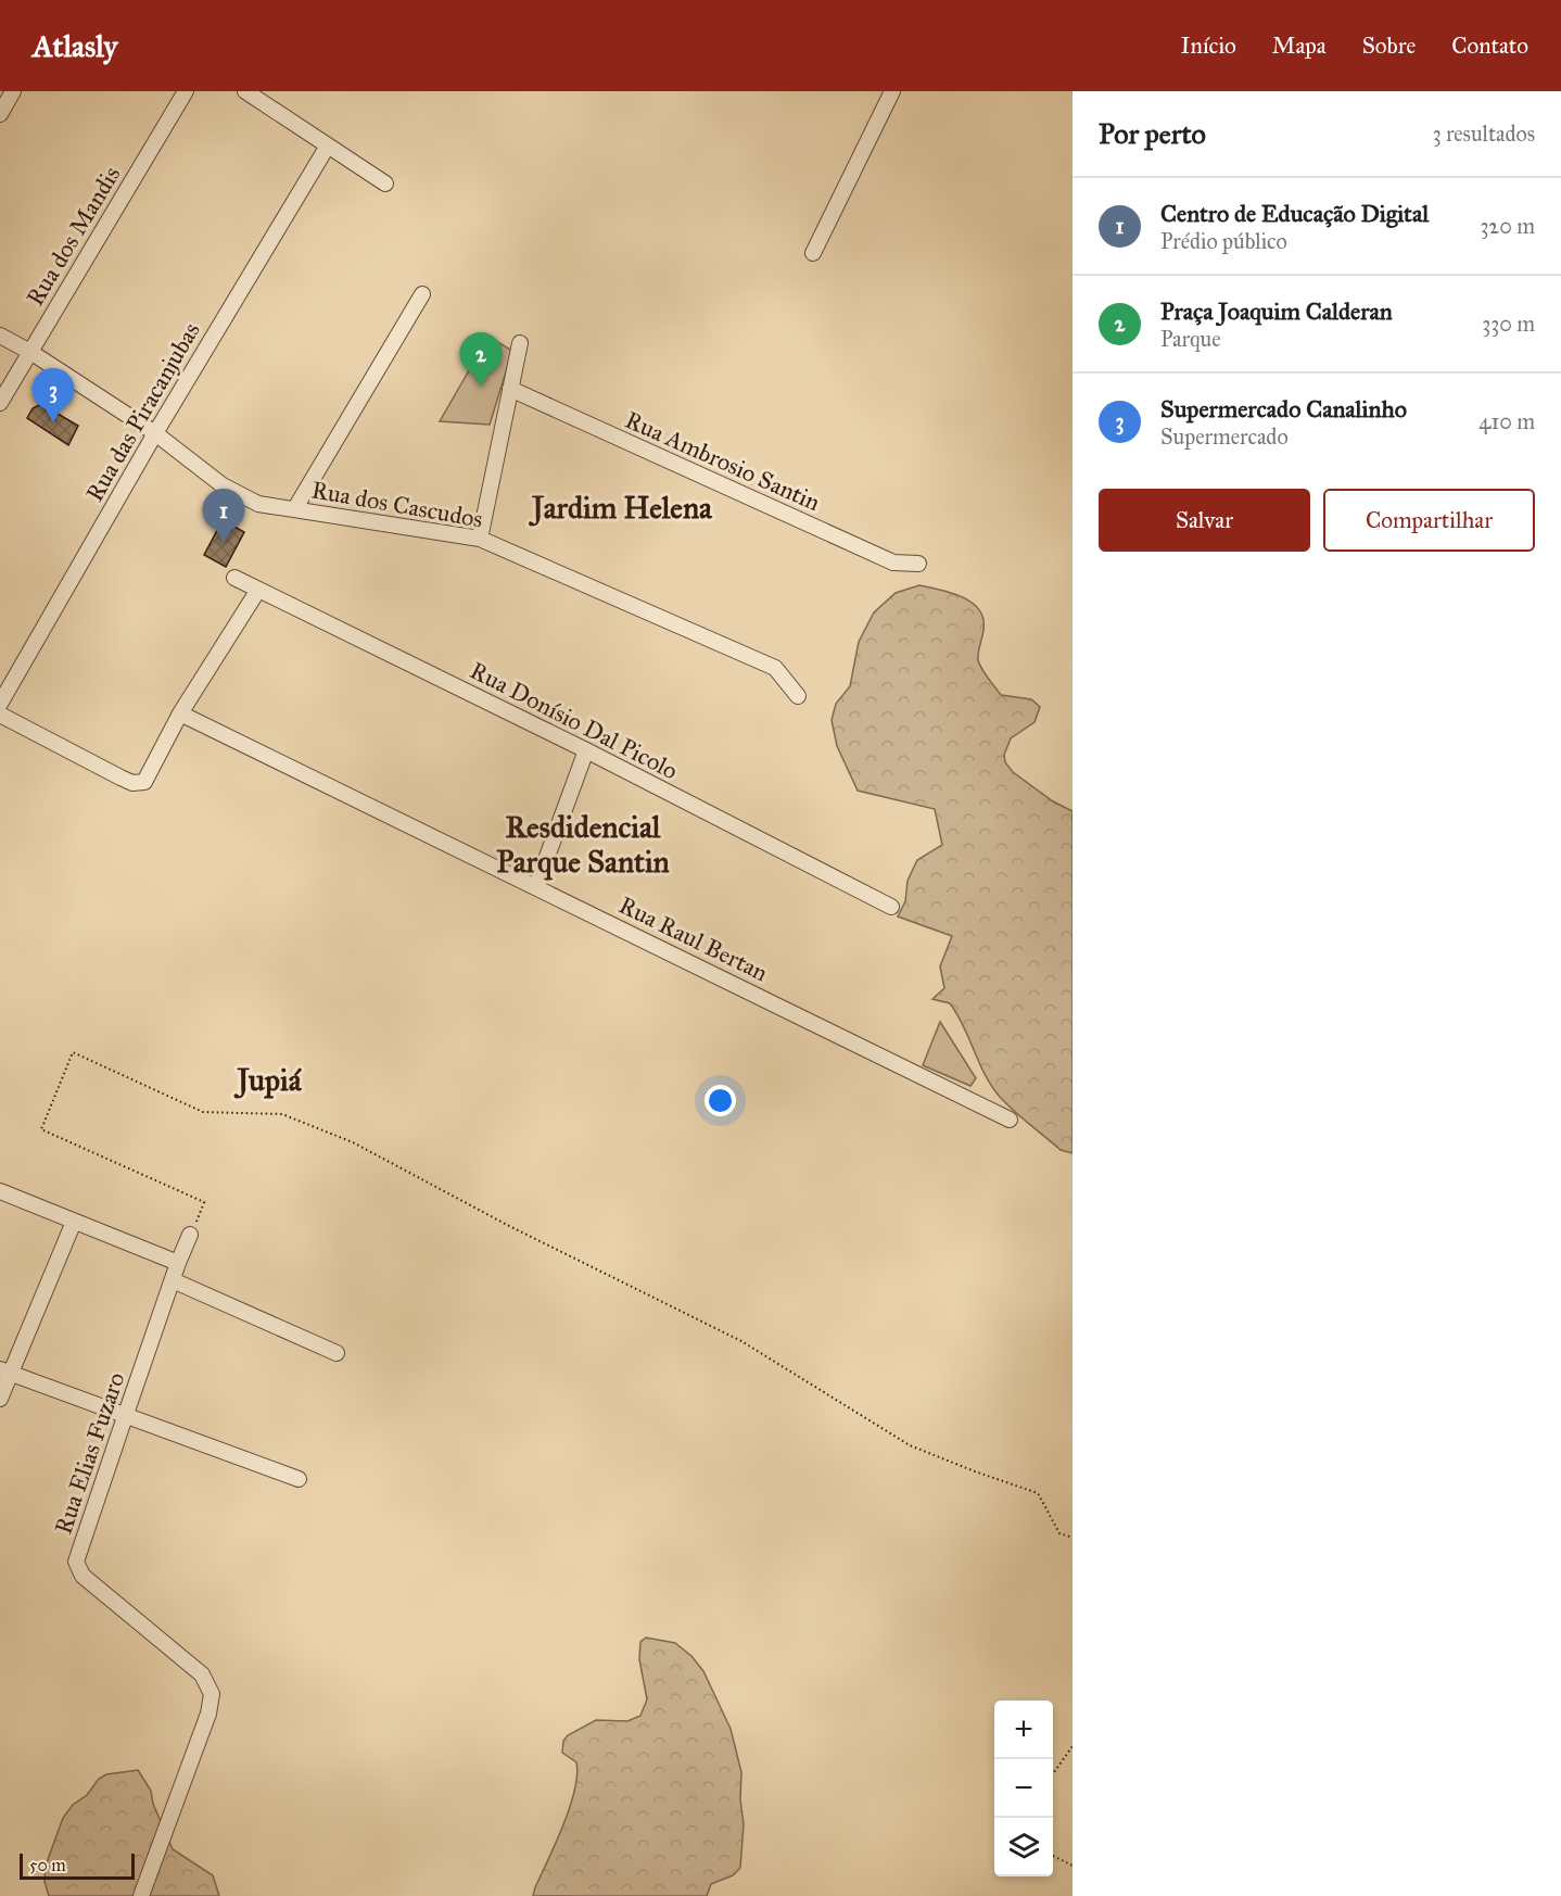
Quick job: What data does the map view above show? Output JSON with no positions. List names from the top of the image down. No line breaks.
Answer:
{"streets":{"street":["Rua dos Mandis","Rua das Piracanjubas","Rua Ambrosio Santin","Rua dos Cascudos","Rua Donísio Dal Picolo","Rua Raul Bertan","Rua Elias Fuzaro"]},"crossings":[["Rua dos Mandis","Rua dos Cascudos"],["Rua das Piracanjubas","Rua dos Cascudos"]],"districts":["Jardim Helena","Resdidencial Parque Santin","Jupiá"],"scale_bar":"50 m","page":{"header":"Atlasly","nav":["Início","Mapa","Sobre","Contato"],"heading":["Por perto","3 resultados"],"list":[{"mark":"1","name":"Centro de Educação Digital","note":"Prédio público","value":"320 m"},{"mark":"2","name":"Praça Joaquim Calderan","note":"Parque","value":"330 m"},{"mark":"3","name":"Supermercado Canalinho","note":"Supermercado","value":"410 m"}],"pins":["2","3","1"],"buttons":["Salvar","Compartilhar"],"map_buttons":["+","−"],"scale":"50 m"}}
